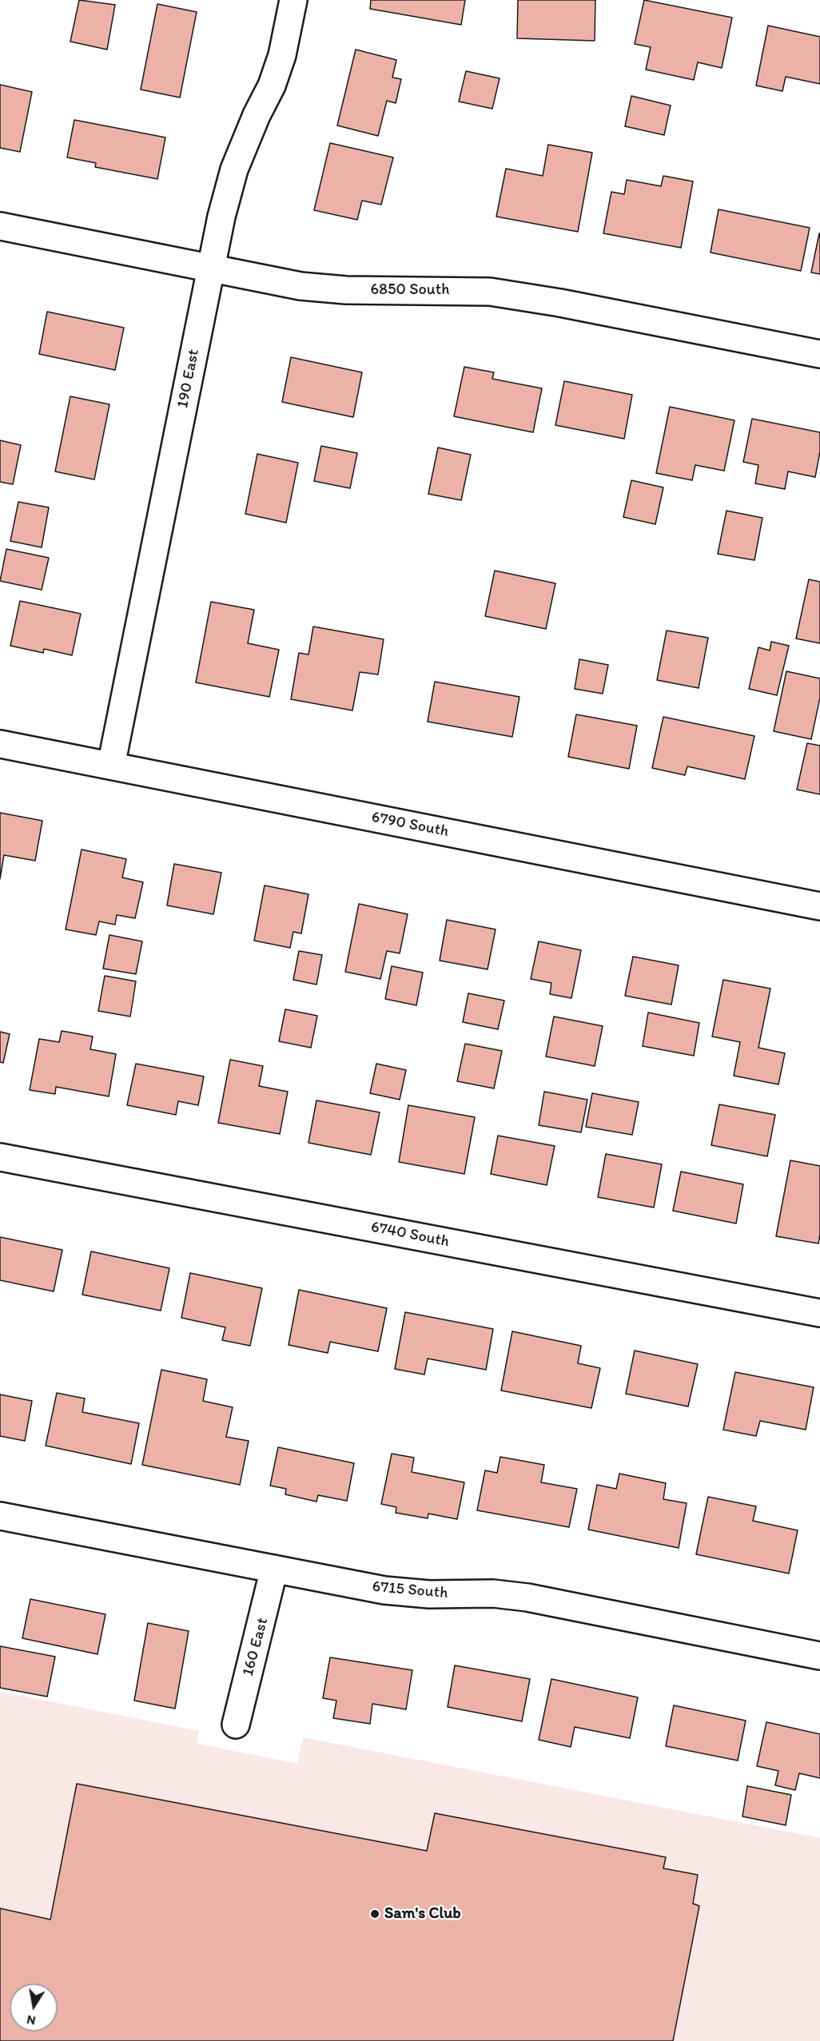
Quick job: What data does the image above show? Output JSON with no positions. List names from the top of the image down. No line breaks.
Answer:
{"streets":{"street":["6850 South","190 East","6790 South","6740 South","6715 South","160 East"]},"crossings":[["6850 South","190 East"],["190 East","6790 South"],["6715 South","160 East"]],"places":["Sam's Club"],"north":"bottom"}
